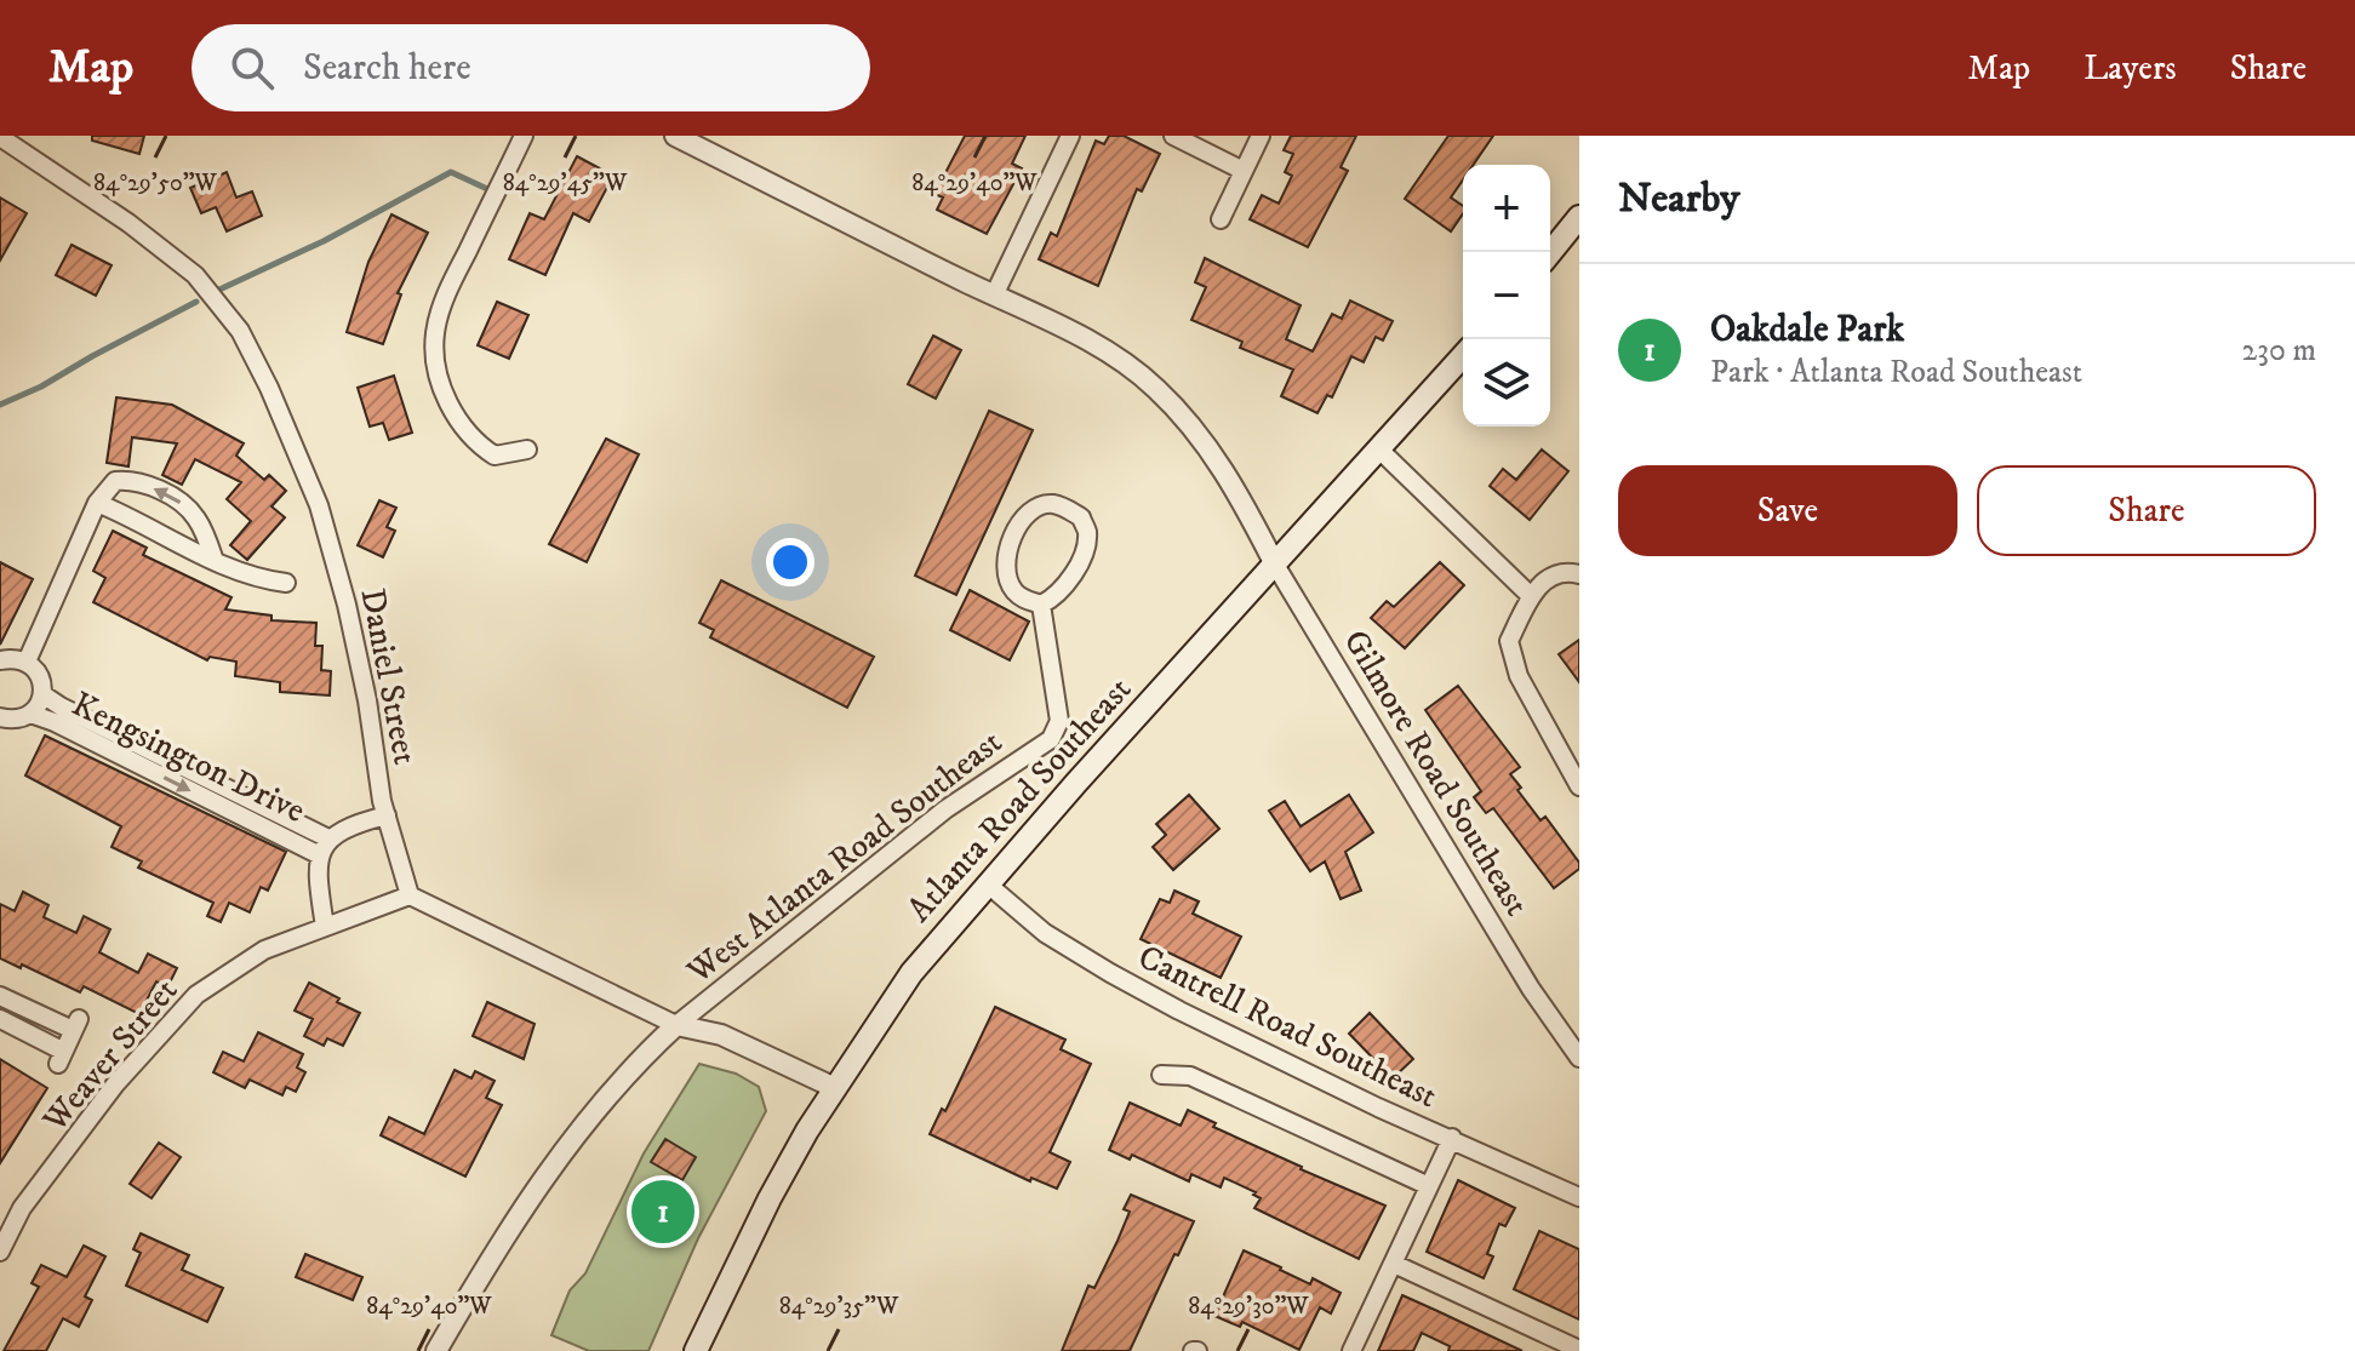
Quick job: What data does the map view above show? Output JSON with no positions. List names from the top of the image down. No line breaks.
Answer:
{"streets":{"main road":["Atlanta Road Southeast"],"street":["Daniel Street","Kengsington Drive","Gilmore Road Southeast","West Atlanta Road Southeast","Cantrell Road Southeast","Weaver Street"]},"crossings":[["Daniel Street","Weaver Street"],["Gilmore Road Southeast","Atlanta Road Southeast"],["Atlanta Road Southeast","Cantrell Road Southeast"]],"page":{"header":"Map","search":"Search here","nav":["Map","Layers","Share"],"heading":"Nearby","map_buttons":["+","−"],"list":[{"mark":"1","name":"Oakdale Park","note":"Park · Atlanta Road Southeast","value":"230 m"}],"buttons":["Save","Share"],"pins":"1"},"coordinates":["84°29'50\"W","84°29'45\"W","84°29'40\"W","84°29'35\"W","84°29'30\"W"]}
